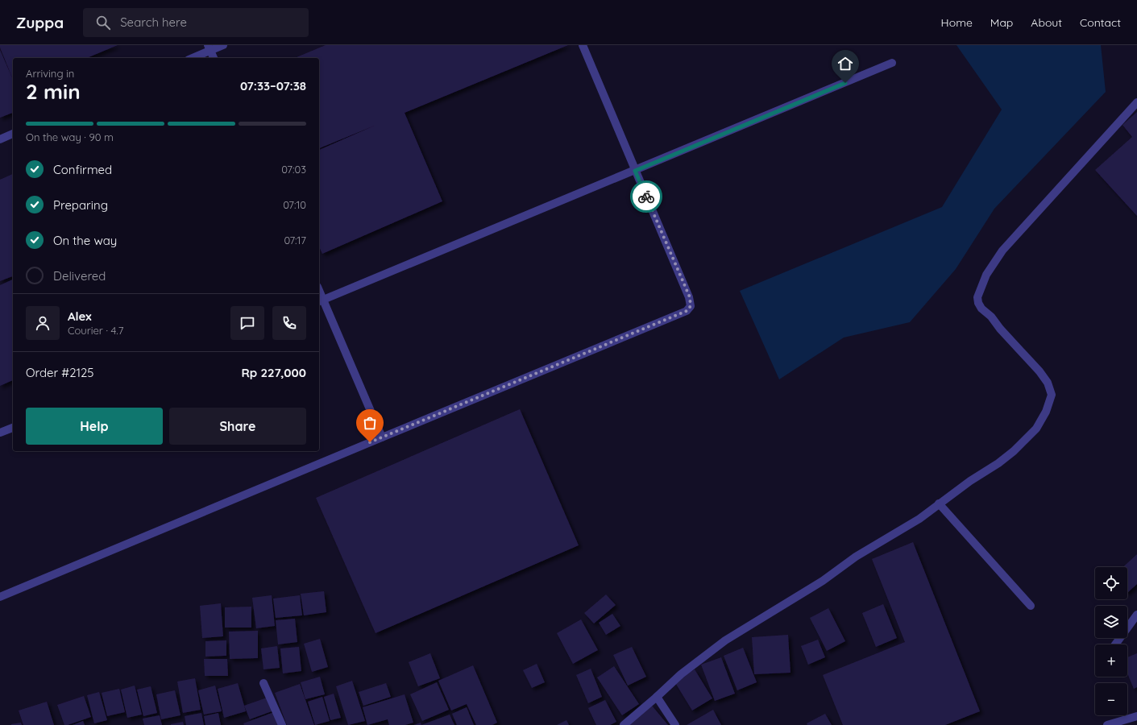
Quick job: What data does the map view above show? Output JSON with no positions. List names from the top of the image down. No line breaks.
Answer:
{"page":{"header":"Zuppa","search":"Search here","nav":["Home","Map","About","Contact"],"heading":["2 min","Arriving in","07:33–07:38"],"panel":["Alex","Courier · 4.7","Order #2125","Rp 227,000"],"bar":"On the way · 90 m","list":[["Confirmed","07:03"],["Preparing","07:10"],["On the way","07:17"],"Delivered"],"buttons":["Help","Share"],"map_buttons":["+","−"]}}
